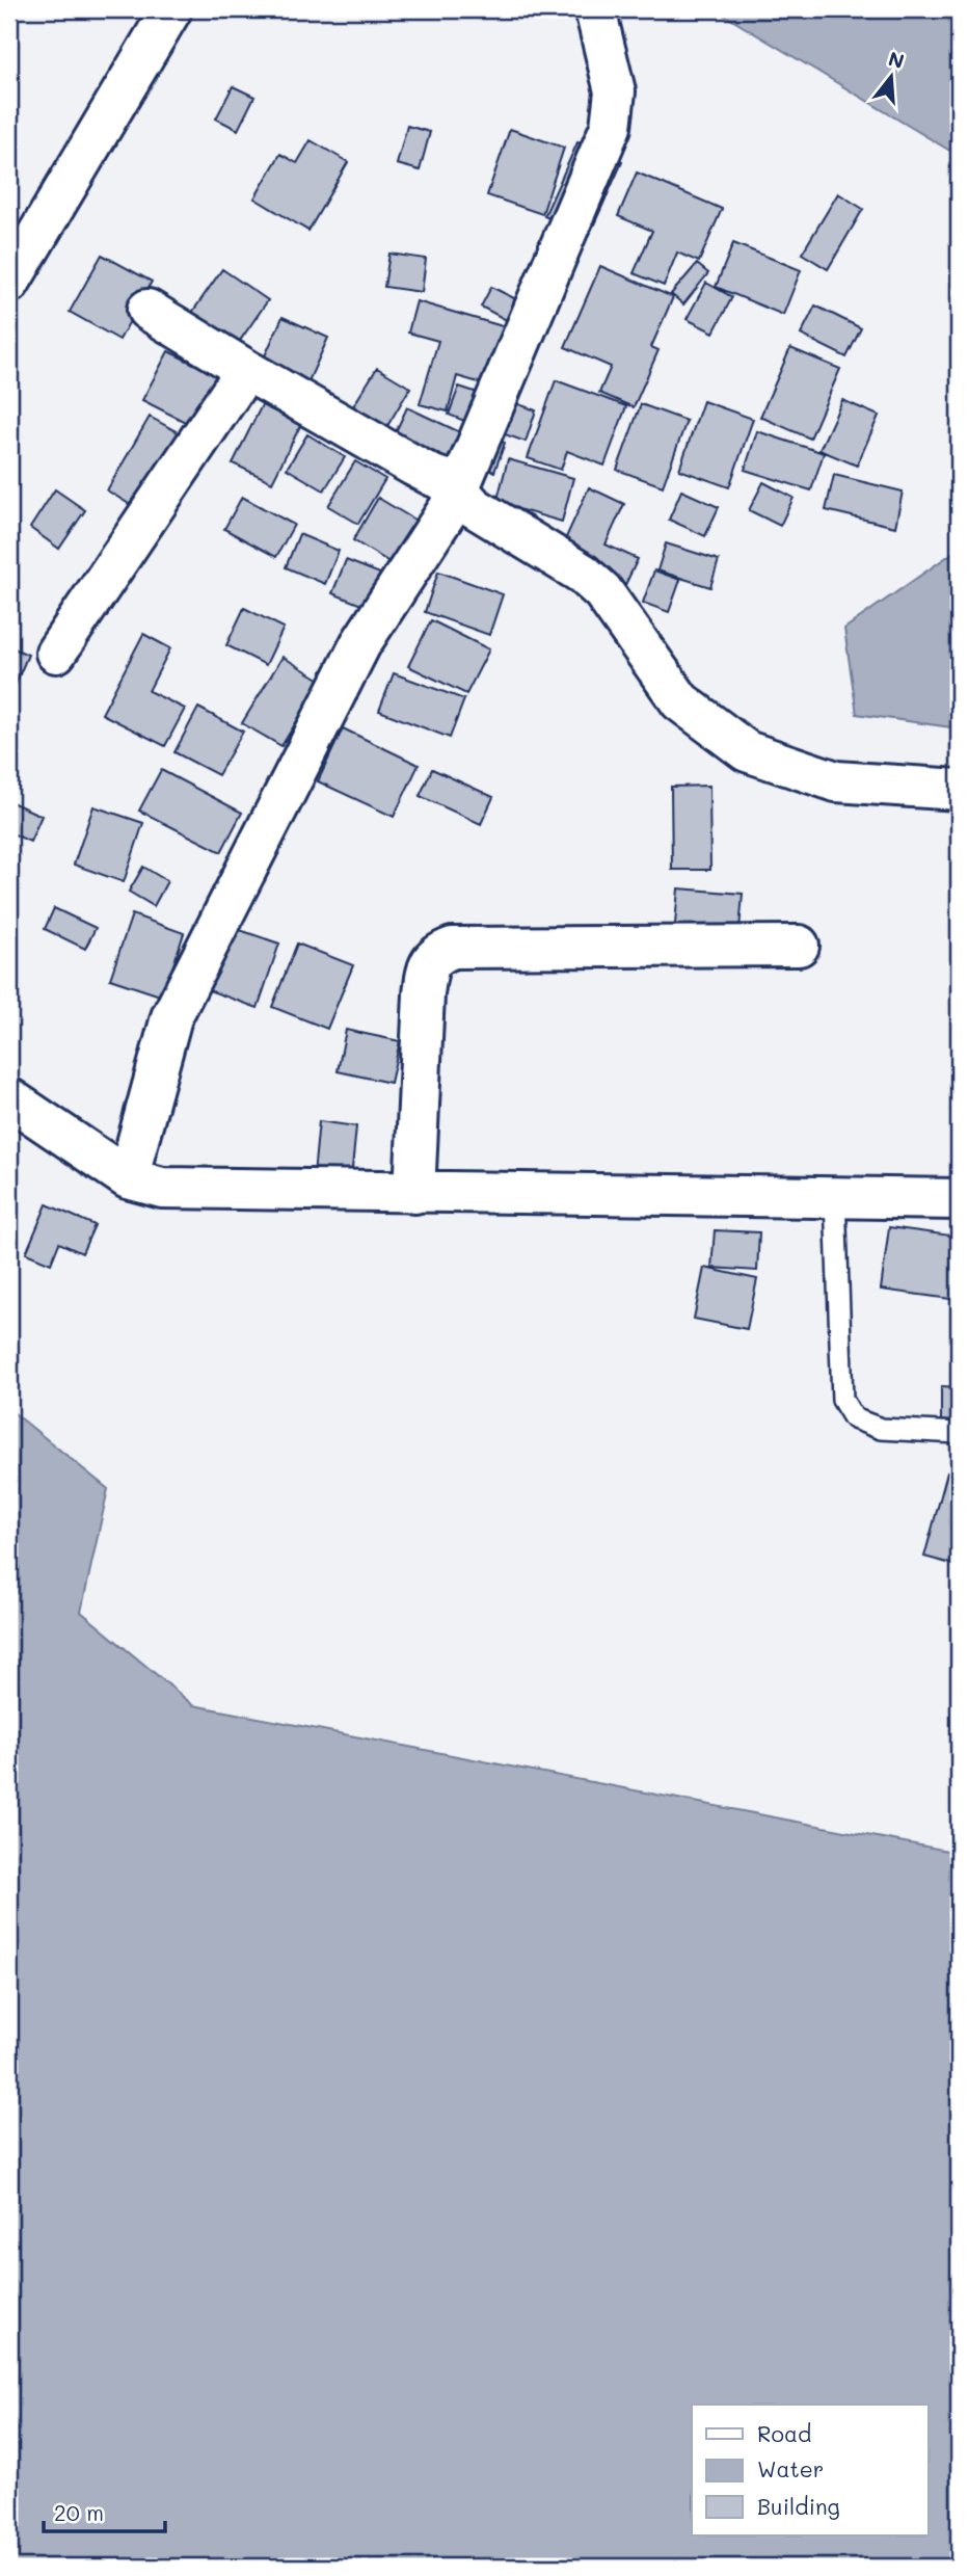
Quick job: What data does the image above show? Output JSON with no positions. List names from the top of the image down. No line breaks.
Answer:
{"legend":["Road","Water","Building"],"scale_bar":"20 m","north":"top"}
